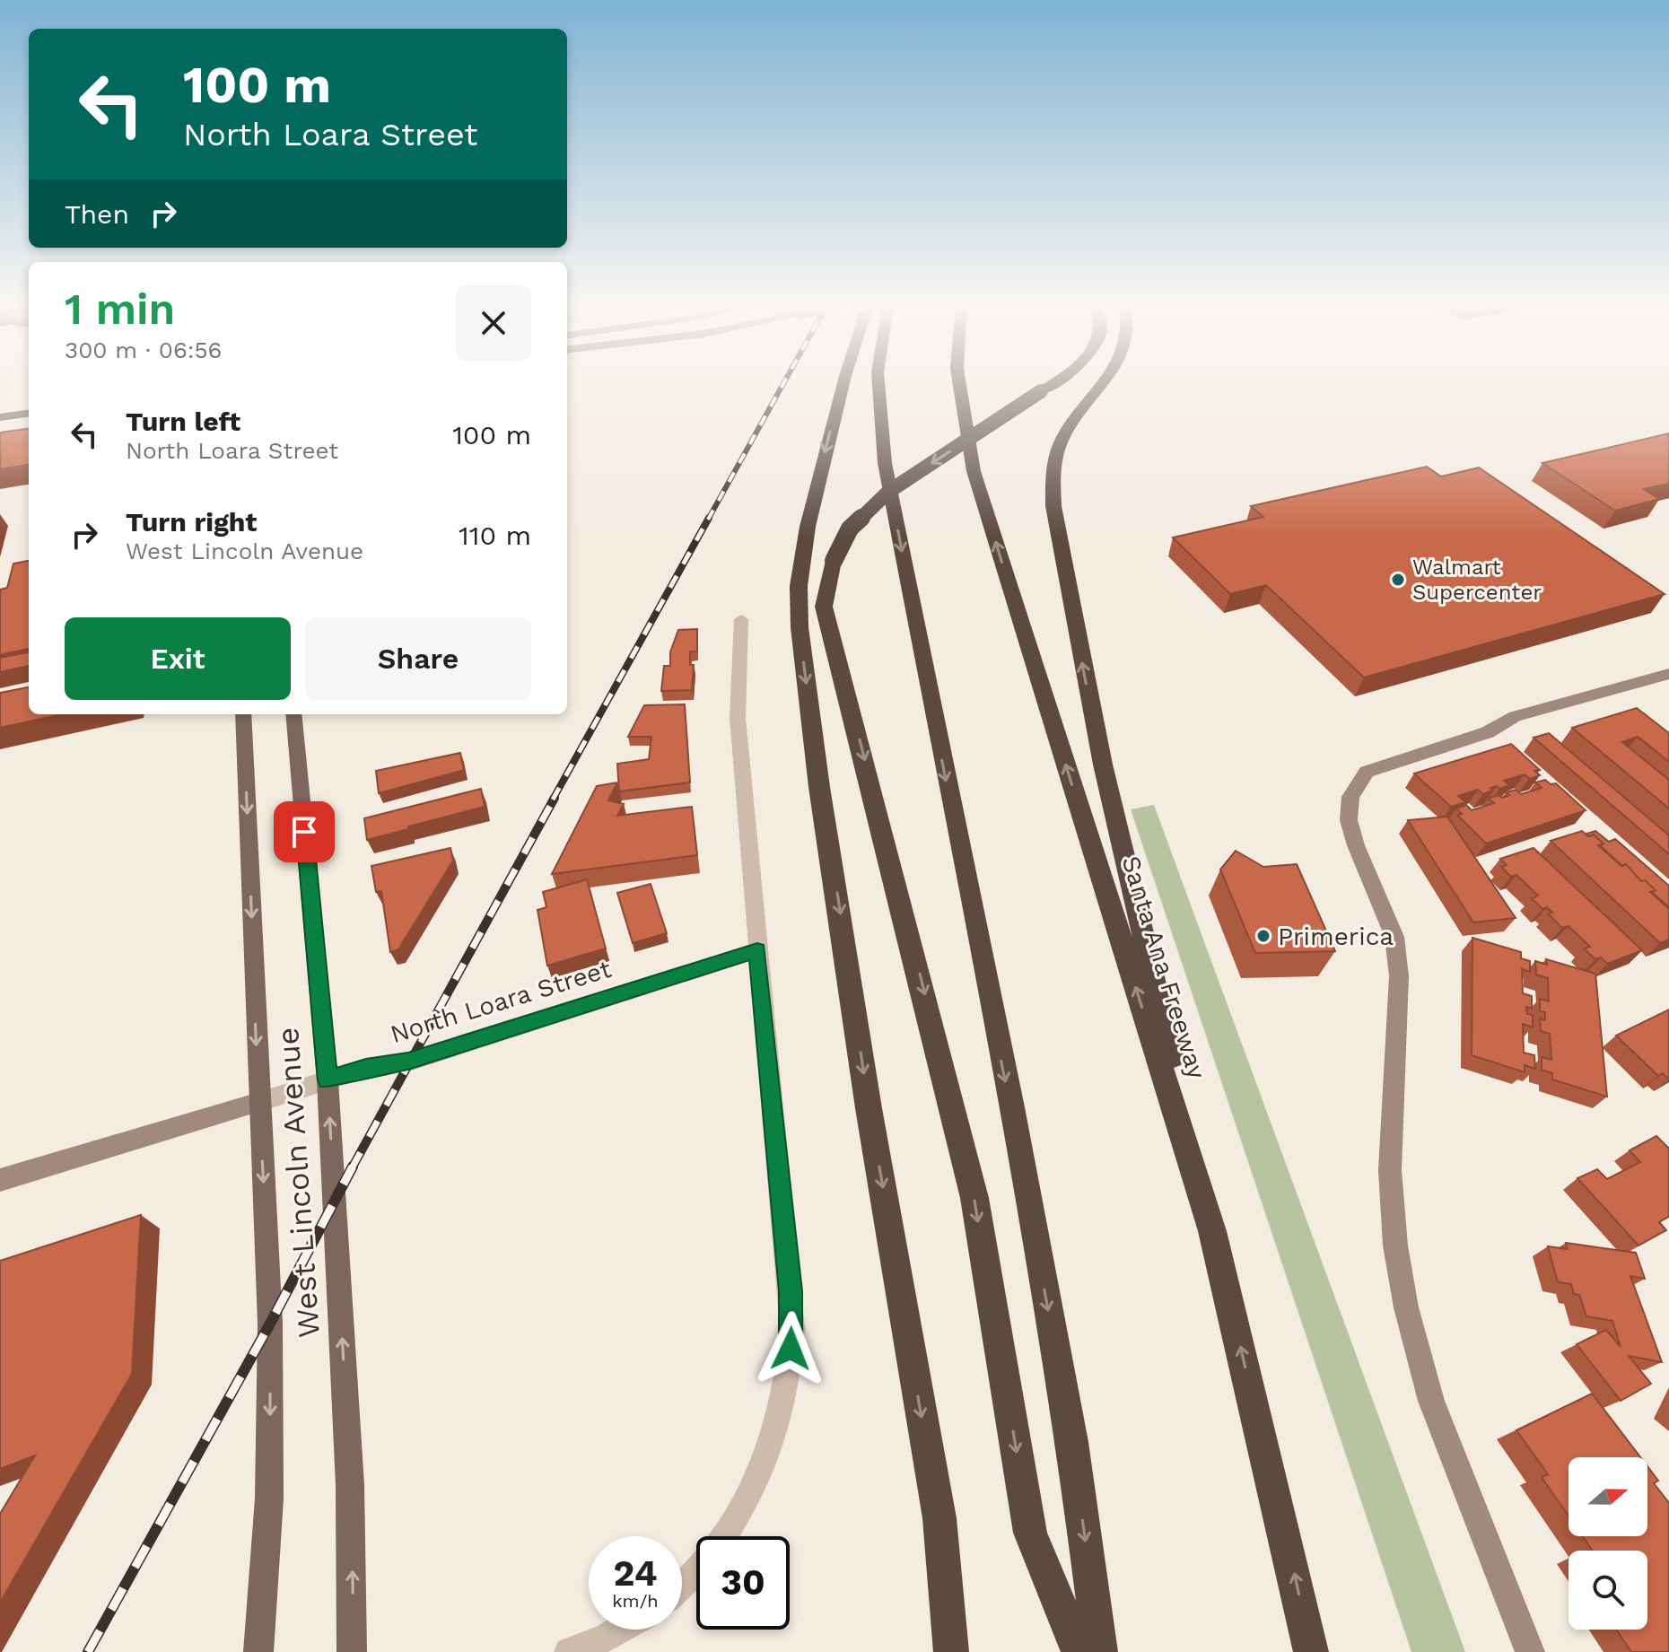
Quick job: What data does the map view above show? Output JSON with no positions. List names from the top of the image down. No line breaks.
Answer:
{"streets":{"highway":["Santa Ana Freeway"],"main road":["West Lincoln Avenue"],"street":["North Loara Street"]},"crossings":[["North Loara Street","West Lincoln Avenue"]],"places":["Walmart Supercenter","Primerica"],"north":"right","page":{"turn":["100 m","North Loara Street"],"then":"Then","heading":["1 min","300 m · 06:56"],"list":[{"name":"Turn left","note":"North Loara Street","value":"100 m"},{"name":"Turn right","note":"West Lincoln Avenue","value":"110 m"}],"buttons":["Exit","Share"],"speed":"24 km/h","limit":"30"}}
